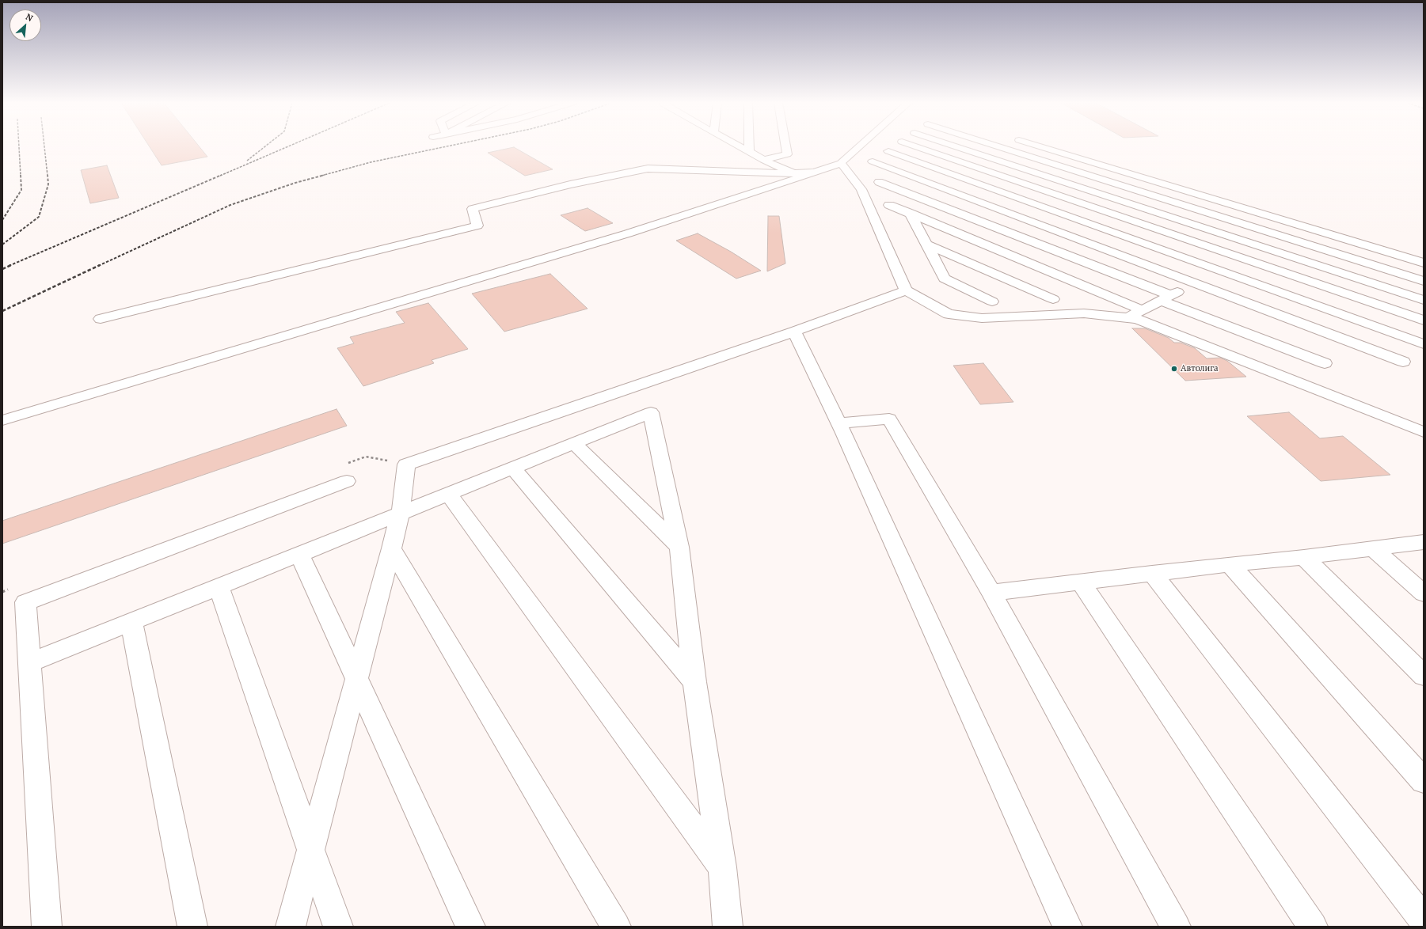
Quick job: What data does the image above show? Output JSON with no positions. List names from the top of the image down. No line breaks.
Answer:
{"places":["Автолига"],"north":"top right"}
